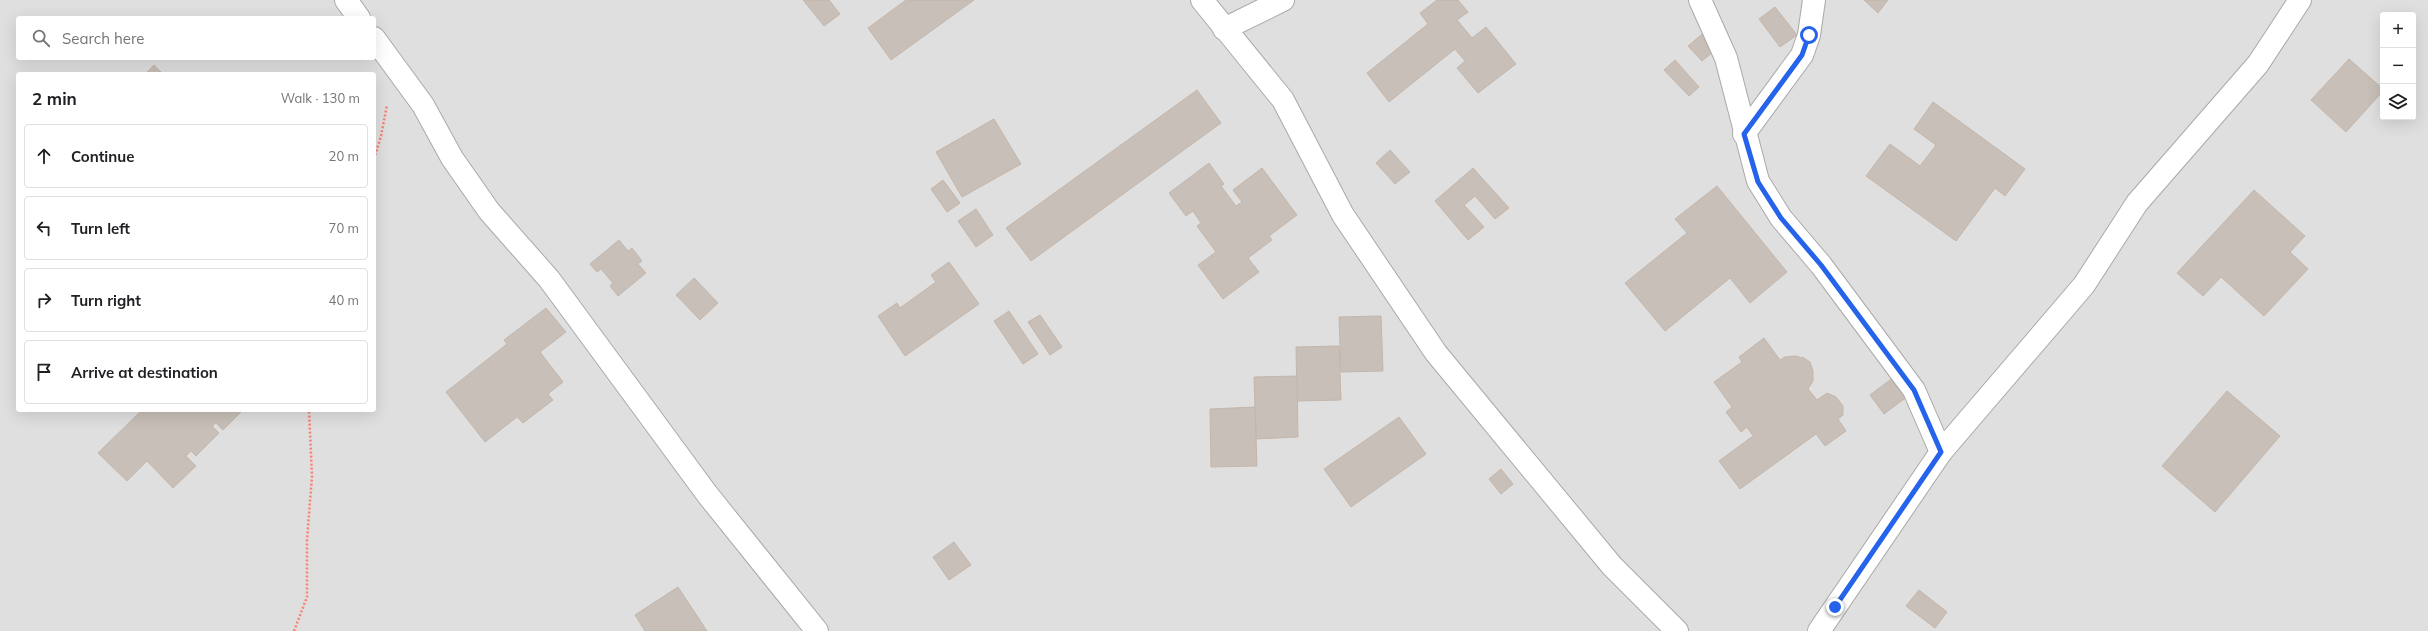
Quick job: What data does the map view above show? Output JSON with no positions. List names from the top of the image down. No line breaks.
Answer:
{"page":{"map_buttons":["+","−"],"search":"Search here","heading":["2 min","Walk · 130 m"],"list":[["Continue","20 m"],["Turn left","70 m"],["Turn right","40 m"],"Arrive at destination"]}}
